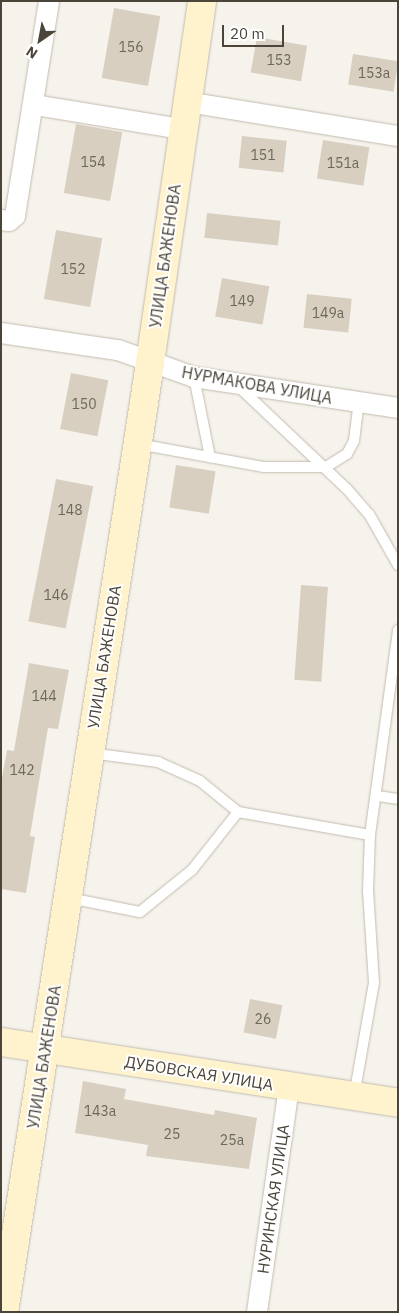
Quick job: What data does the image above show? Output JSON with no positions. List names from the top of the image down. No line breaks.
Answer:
{"streets":{"main road":["УЛИЦА БАЖЕНОВА","ДУБОВСКАЯ УЛИЦА"],"street":["НУРМАКОВА УЛИЦА","НУРИНСКАЯ УЛИЦА"]},"crossings":[["УЛИЦА БАЖЕНОВА","НУРМАКОВА УЛИЦА"],["УЛИЦА БАЖЕНОВА","ДУБОВСКАЯ УЛИЦА"],["ДУБОВСКАЯ УЛИЦА","НУРИНСКАЯ УЛИЦА"]],"house_numbers":["156","153","153а","151","154","151а","152","149","149а","150","148","146","144","142","26","143а","25","25а"],"scale_bar":"20 m","north":"bottom left"}
